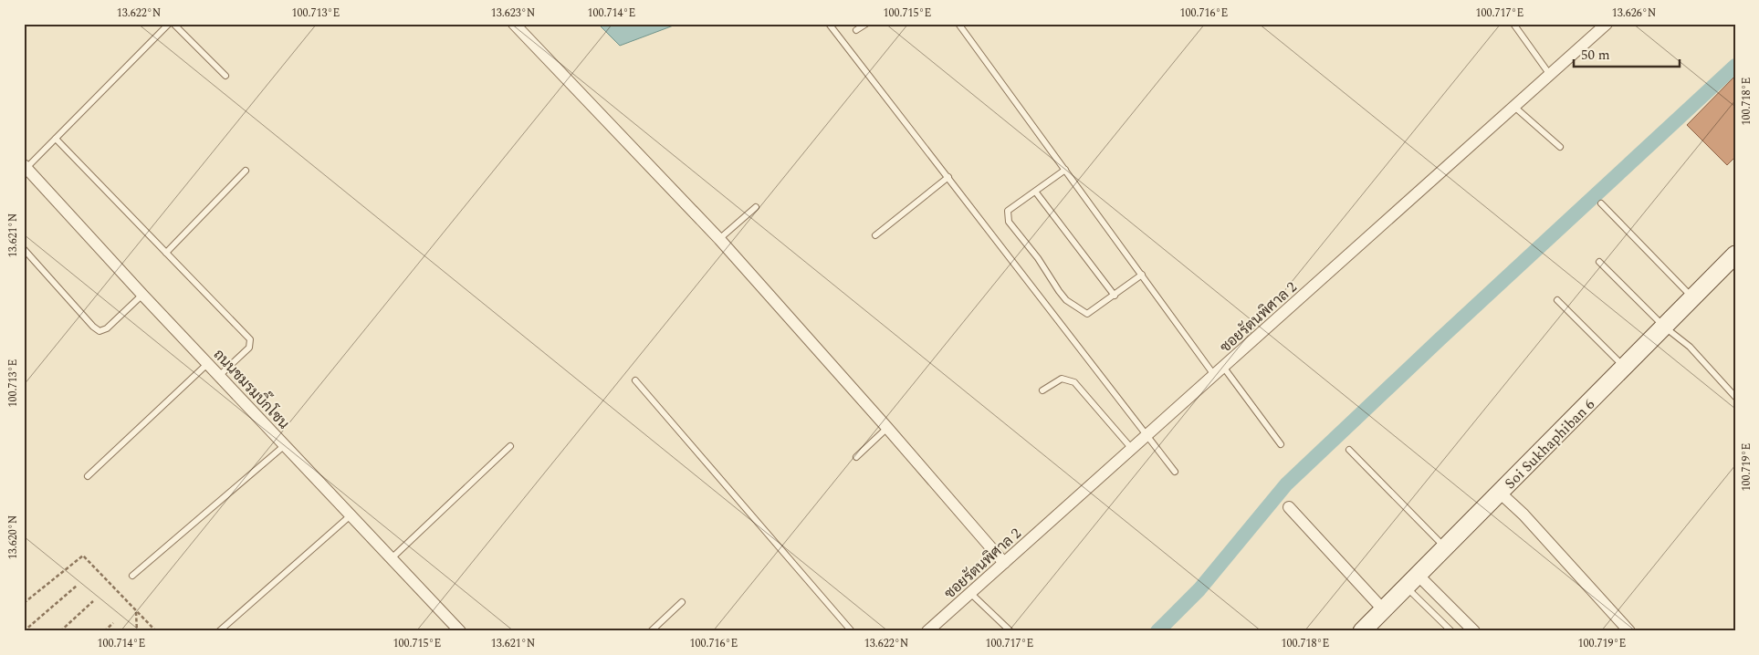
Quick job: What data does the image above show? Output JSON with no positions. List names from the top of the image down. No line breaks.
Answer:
{"streets":{"street":["ซอยรัตนพิศาล 2","ถนนชมรมบิ๊กโซน","Soi Sukhaphiban 6"]},"scale_bar":"50 m","coordinates":["13.622°N","100.713°E","13.623°N","100.714°E","100.715°E","100.716°E","100.717°E","13.626°N","100.718°E","13.621°N","100.719°E","13.620°N"]}
